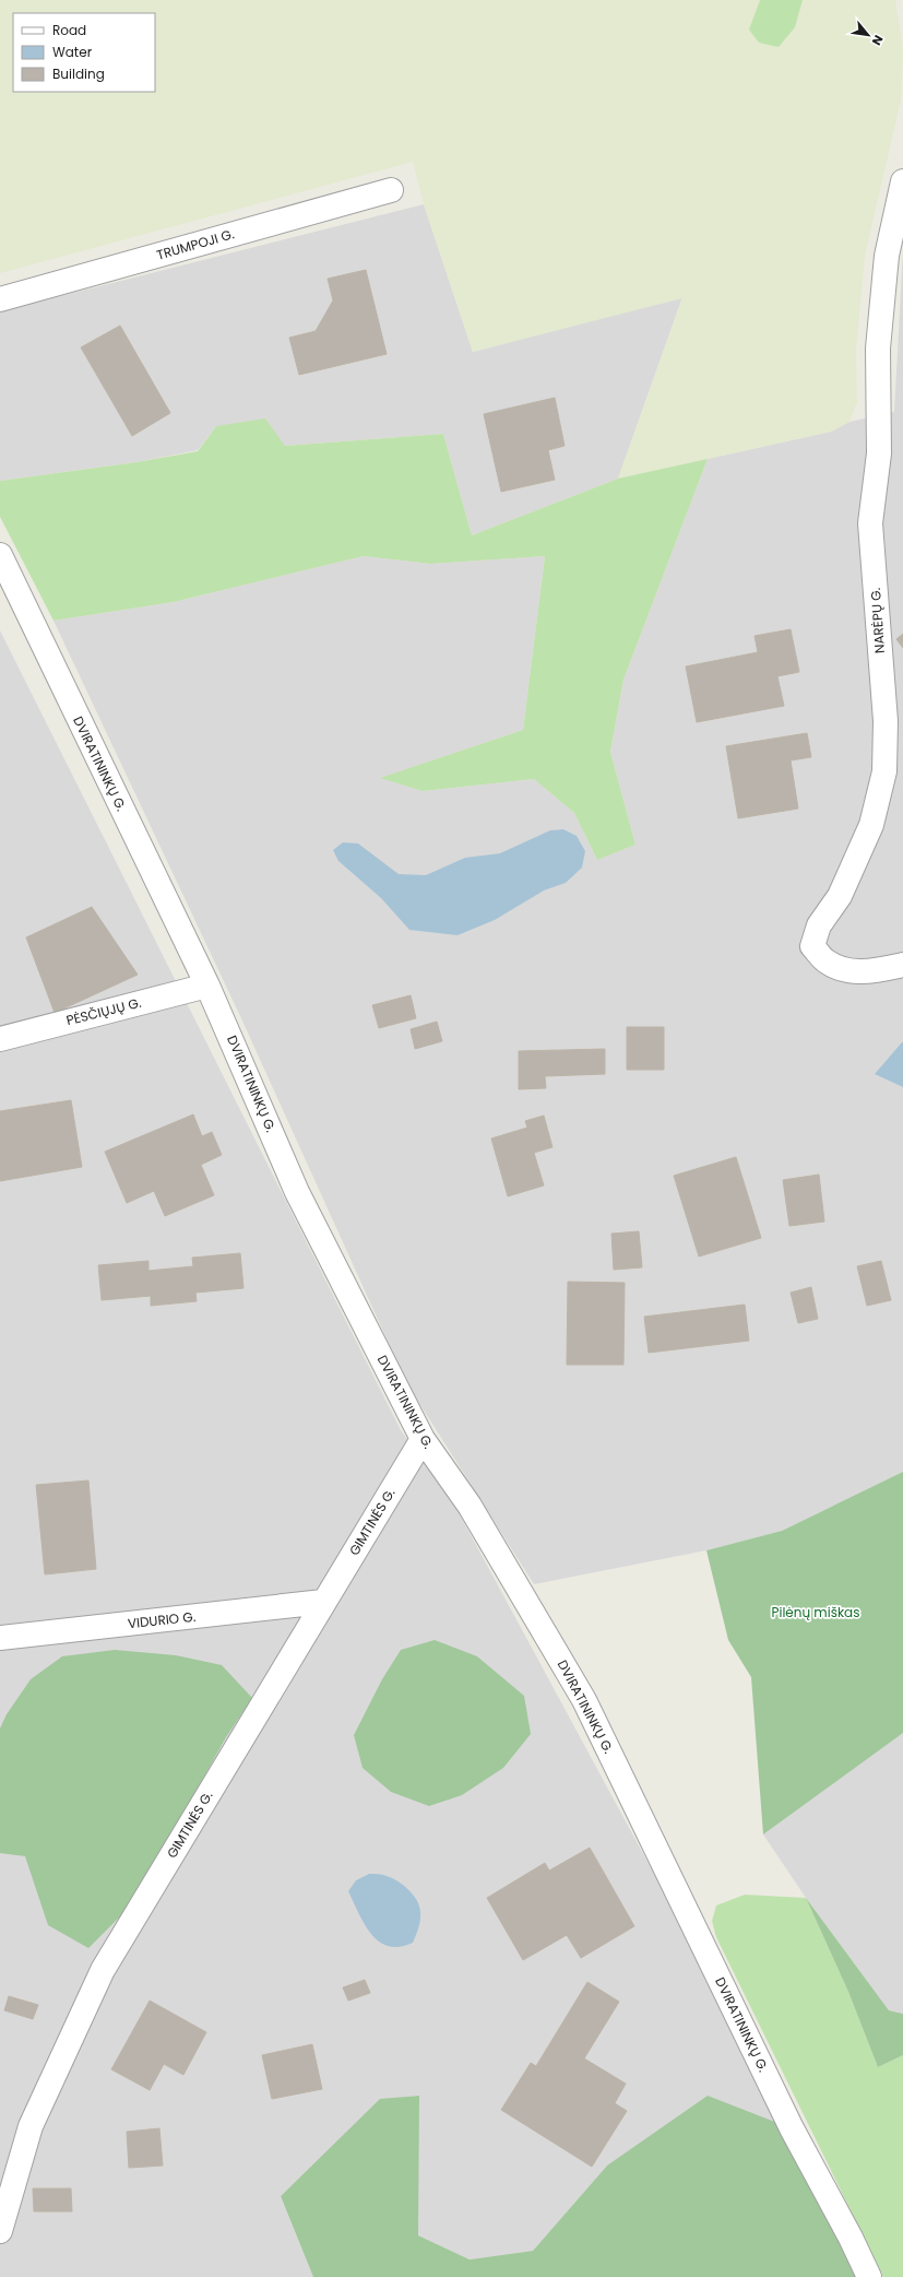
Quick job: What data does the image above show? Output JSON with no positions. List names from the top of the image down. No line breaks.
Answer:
{"streets":{"street":["TRUMPOJI G.","NARĖPŲ G.","DVIRATININKŲ G.","PĖSČIŲJŲ G.","GIMTINĖS G.","VIDURIO G."]},"crossings":[["DVIRATININKŲ G.","PĖSČIŲJŲ G."],["DVIRATININKŲ G.","GIMTINĖS G."],["GIMTINĖS G.","VIDURIO G."]],"parks":["Pilėnų miškas"],"legend":["Road","Water","Building"],"north":"bottom right"}
